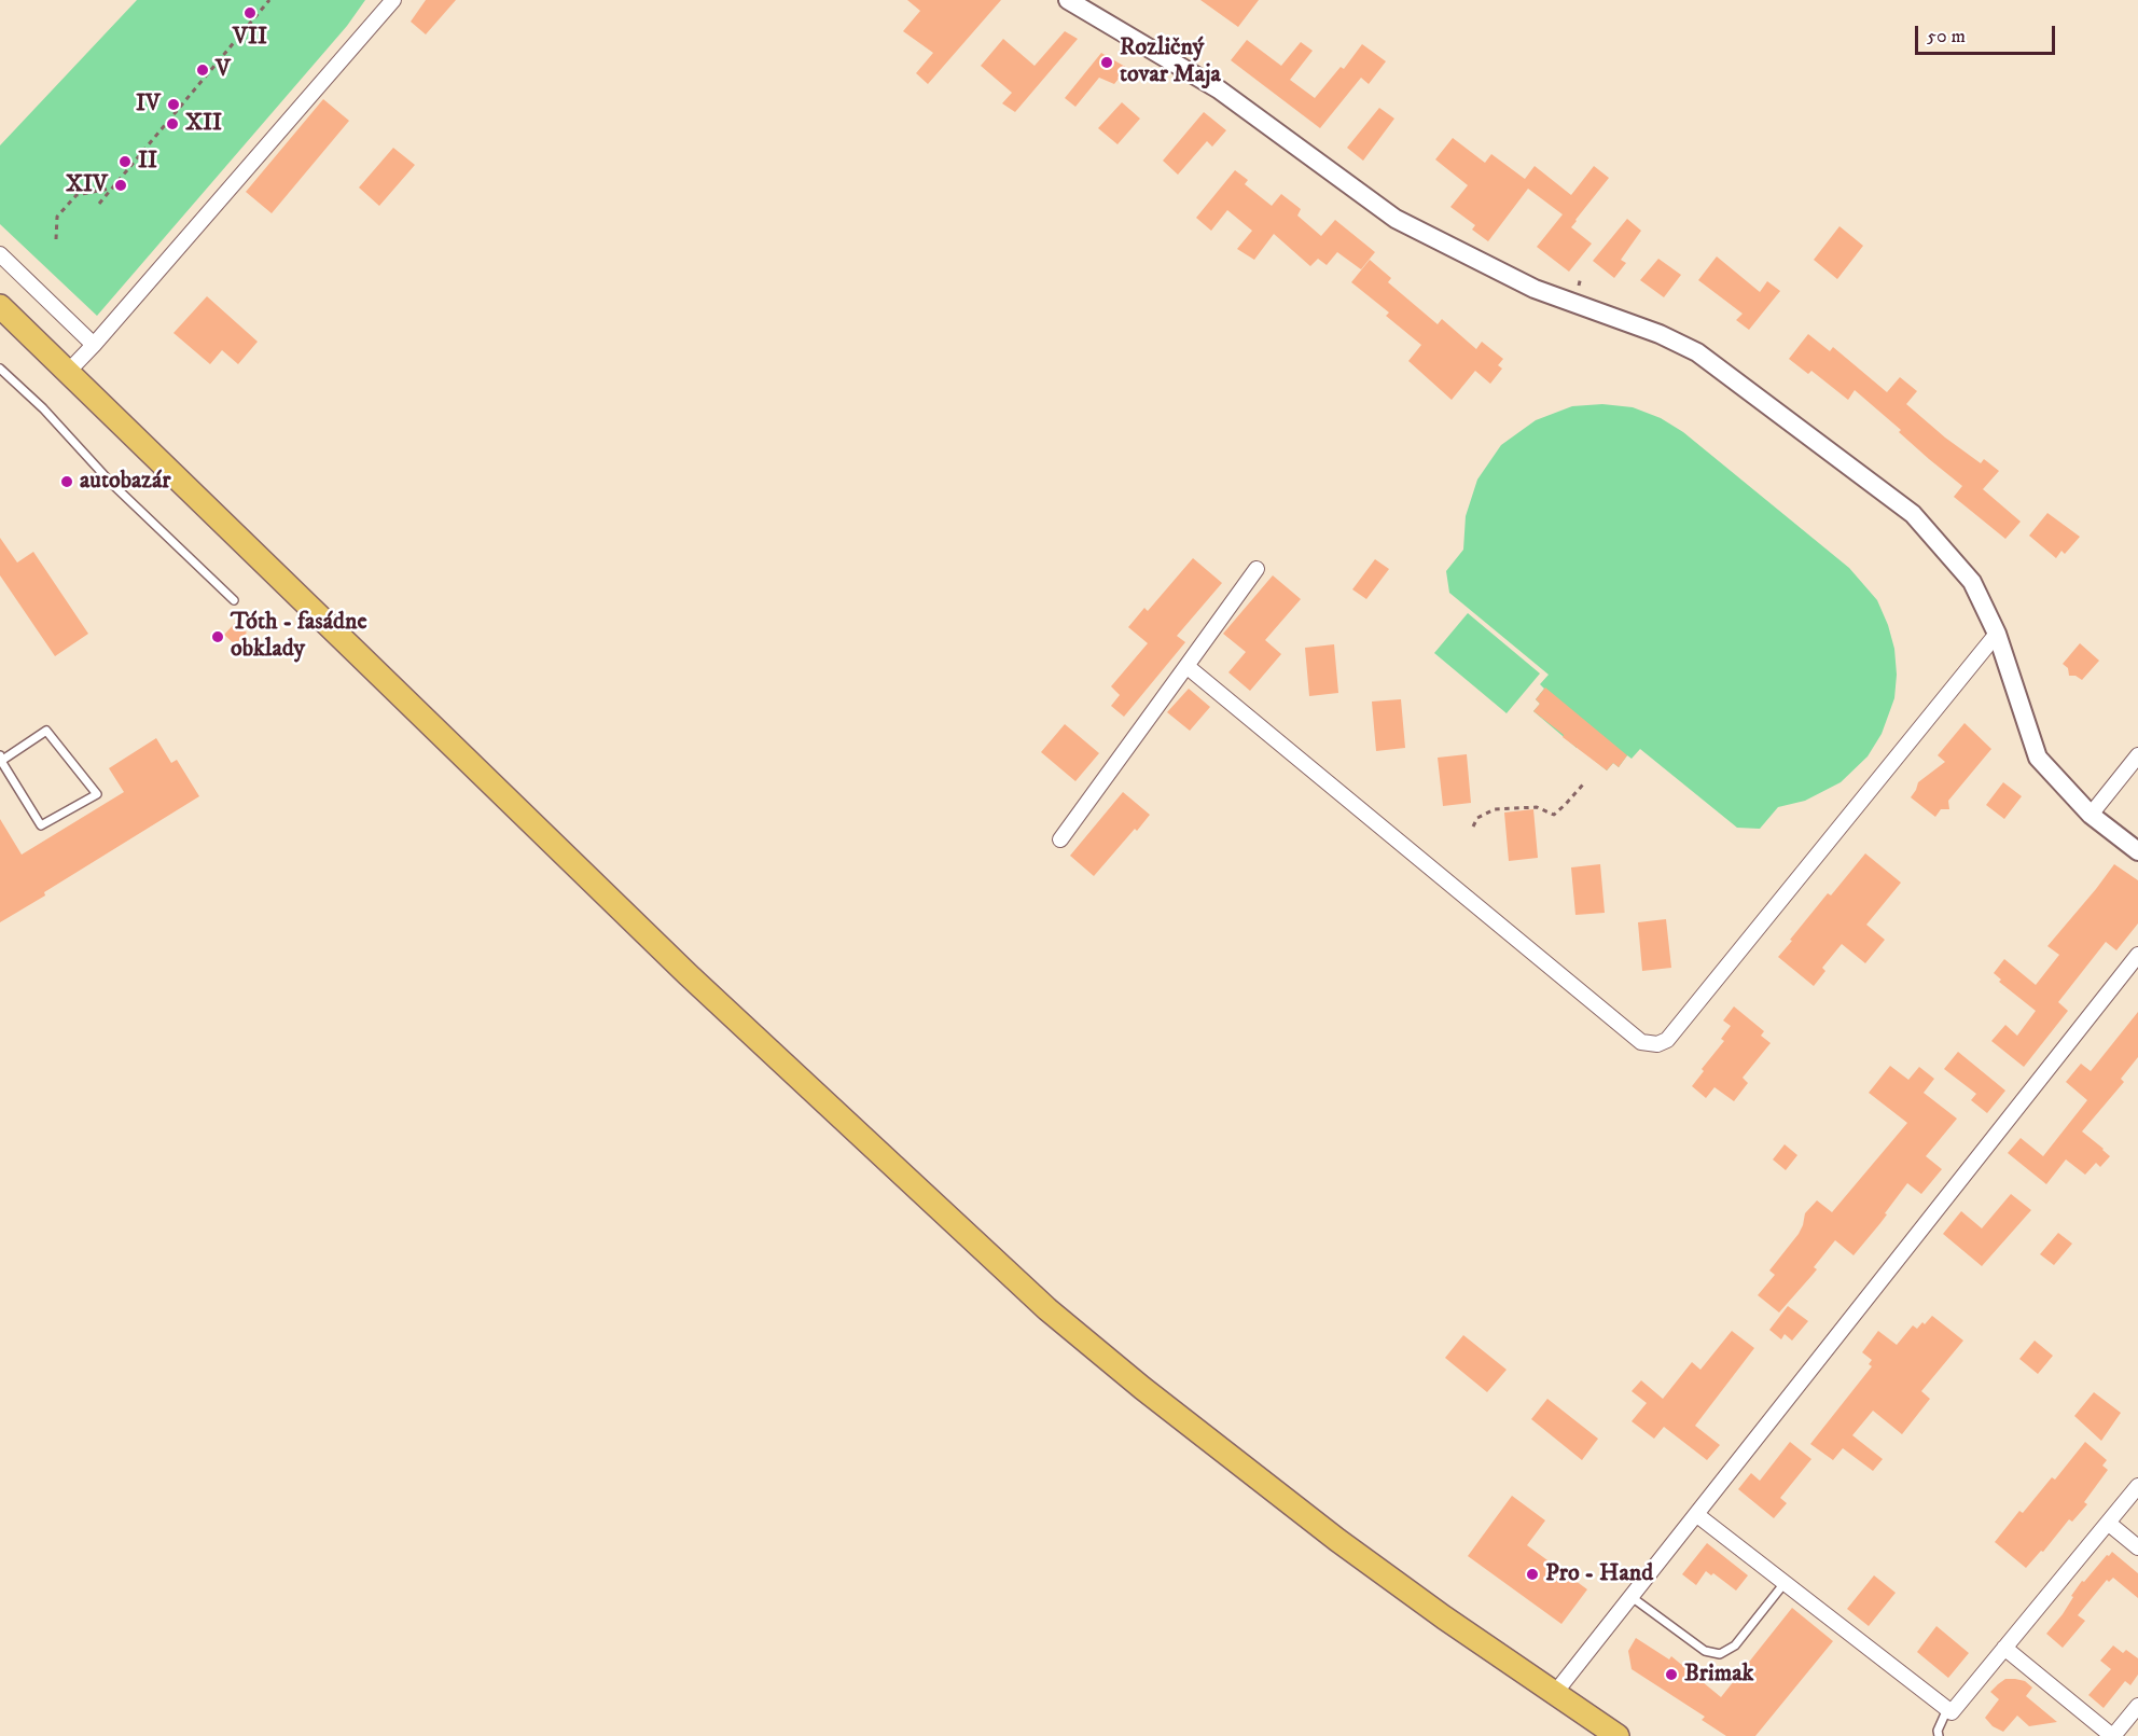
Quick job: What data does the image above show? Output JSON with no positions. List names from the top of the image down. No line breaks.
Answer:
{"places":["VII","Rozličný tovar Maja","V","IV","XII","II","XIV","autobazár","Tóth - fasádne obklady","Pro - Hand","Brimak"],"scale_bar":"50 m"}
